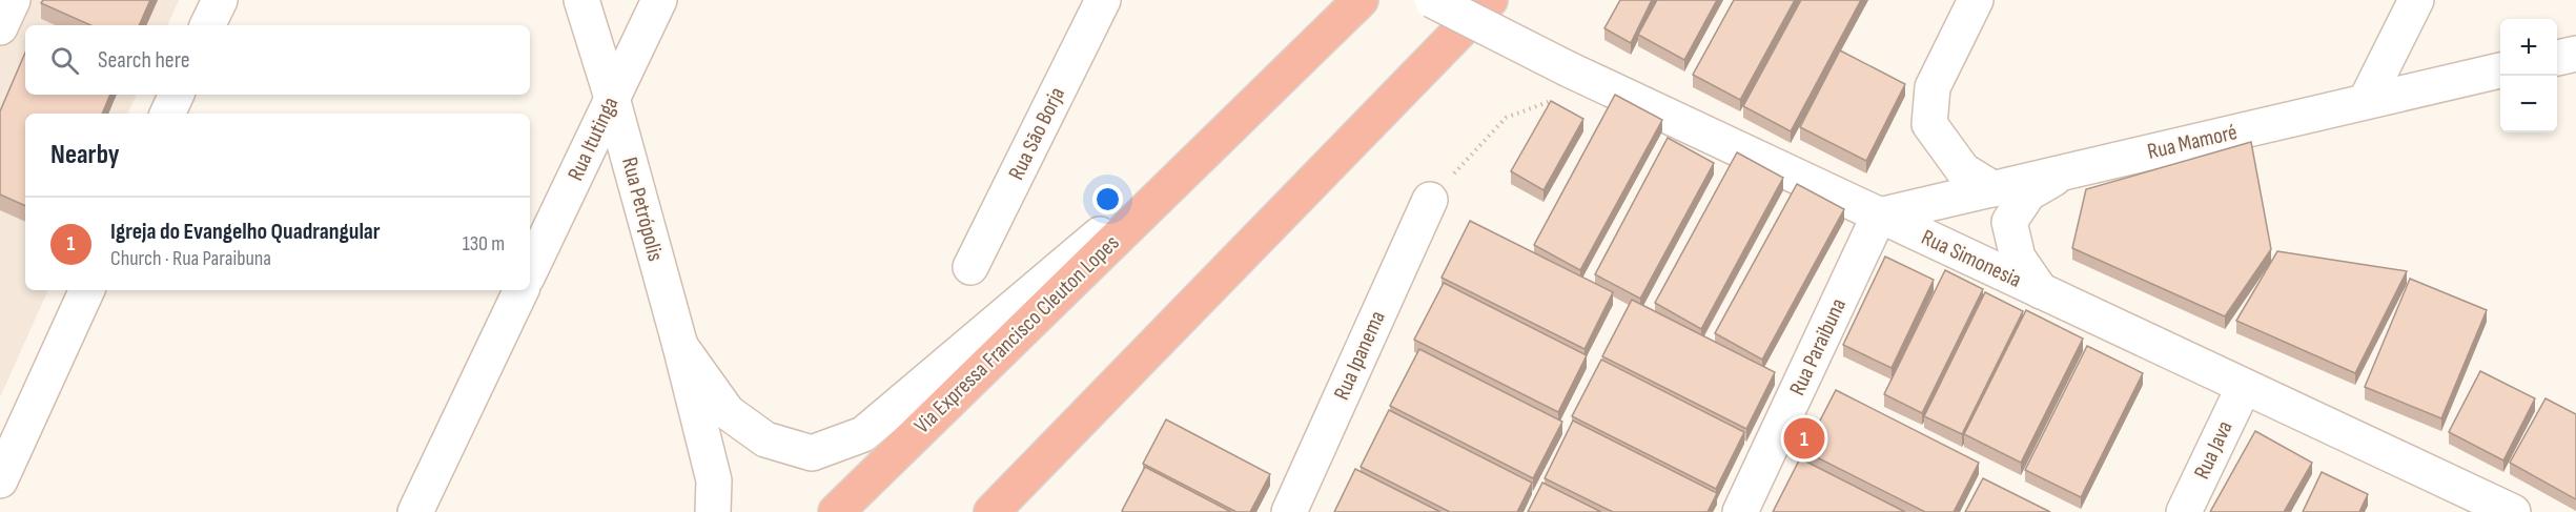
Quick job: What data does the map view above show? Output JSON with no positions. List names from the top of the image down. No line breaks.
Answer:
{"streets":{"highway":["Via Expressa Francisco Cleuton Lopes"],"street":["Rua São Borja","Rua Itutinga","Rua Mamoré","Rua Petrópolis","Rua Simonesia","Rua Paraibuna","Rua Ipanema","Rua Java"]},"crossings":[["Rua Itutinga","Rua Petrópolis"],["Rua Mamoré","Rua Simonesia"],["Rua Mamoré","Rua Paraibuna"],["Rua Simonesia","Rua Paraibuna"],["Rua Simonesia","Rua Java"]],"page":{"map_buttons":["+","−"],"search":"Search here","heading":"Nearby","list":[{"mark":"1","name":"Igreja do Evangelho Quadrangular","note":"Church · Rua Paraibuna","value":"130 m"}],"pins":"1"}}
